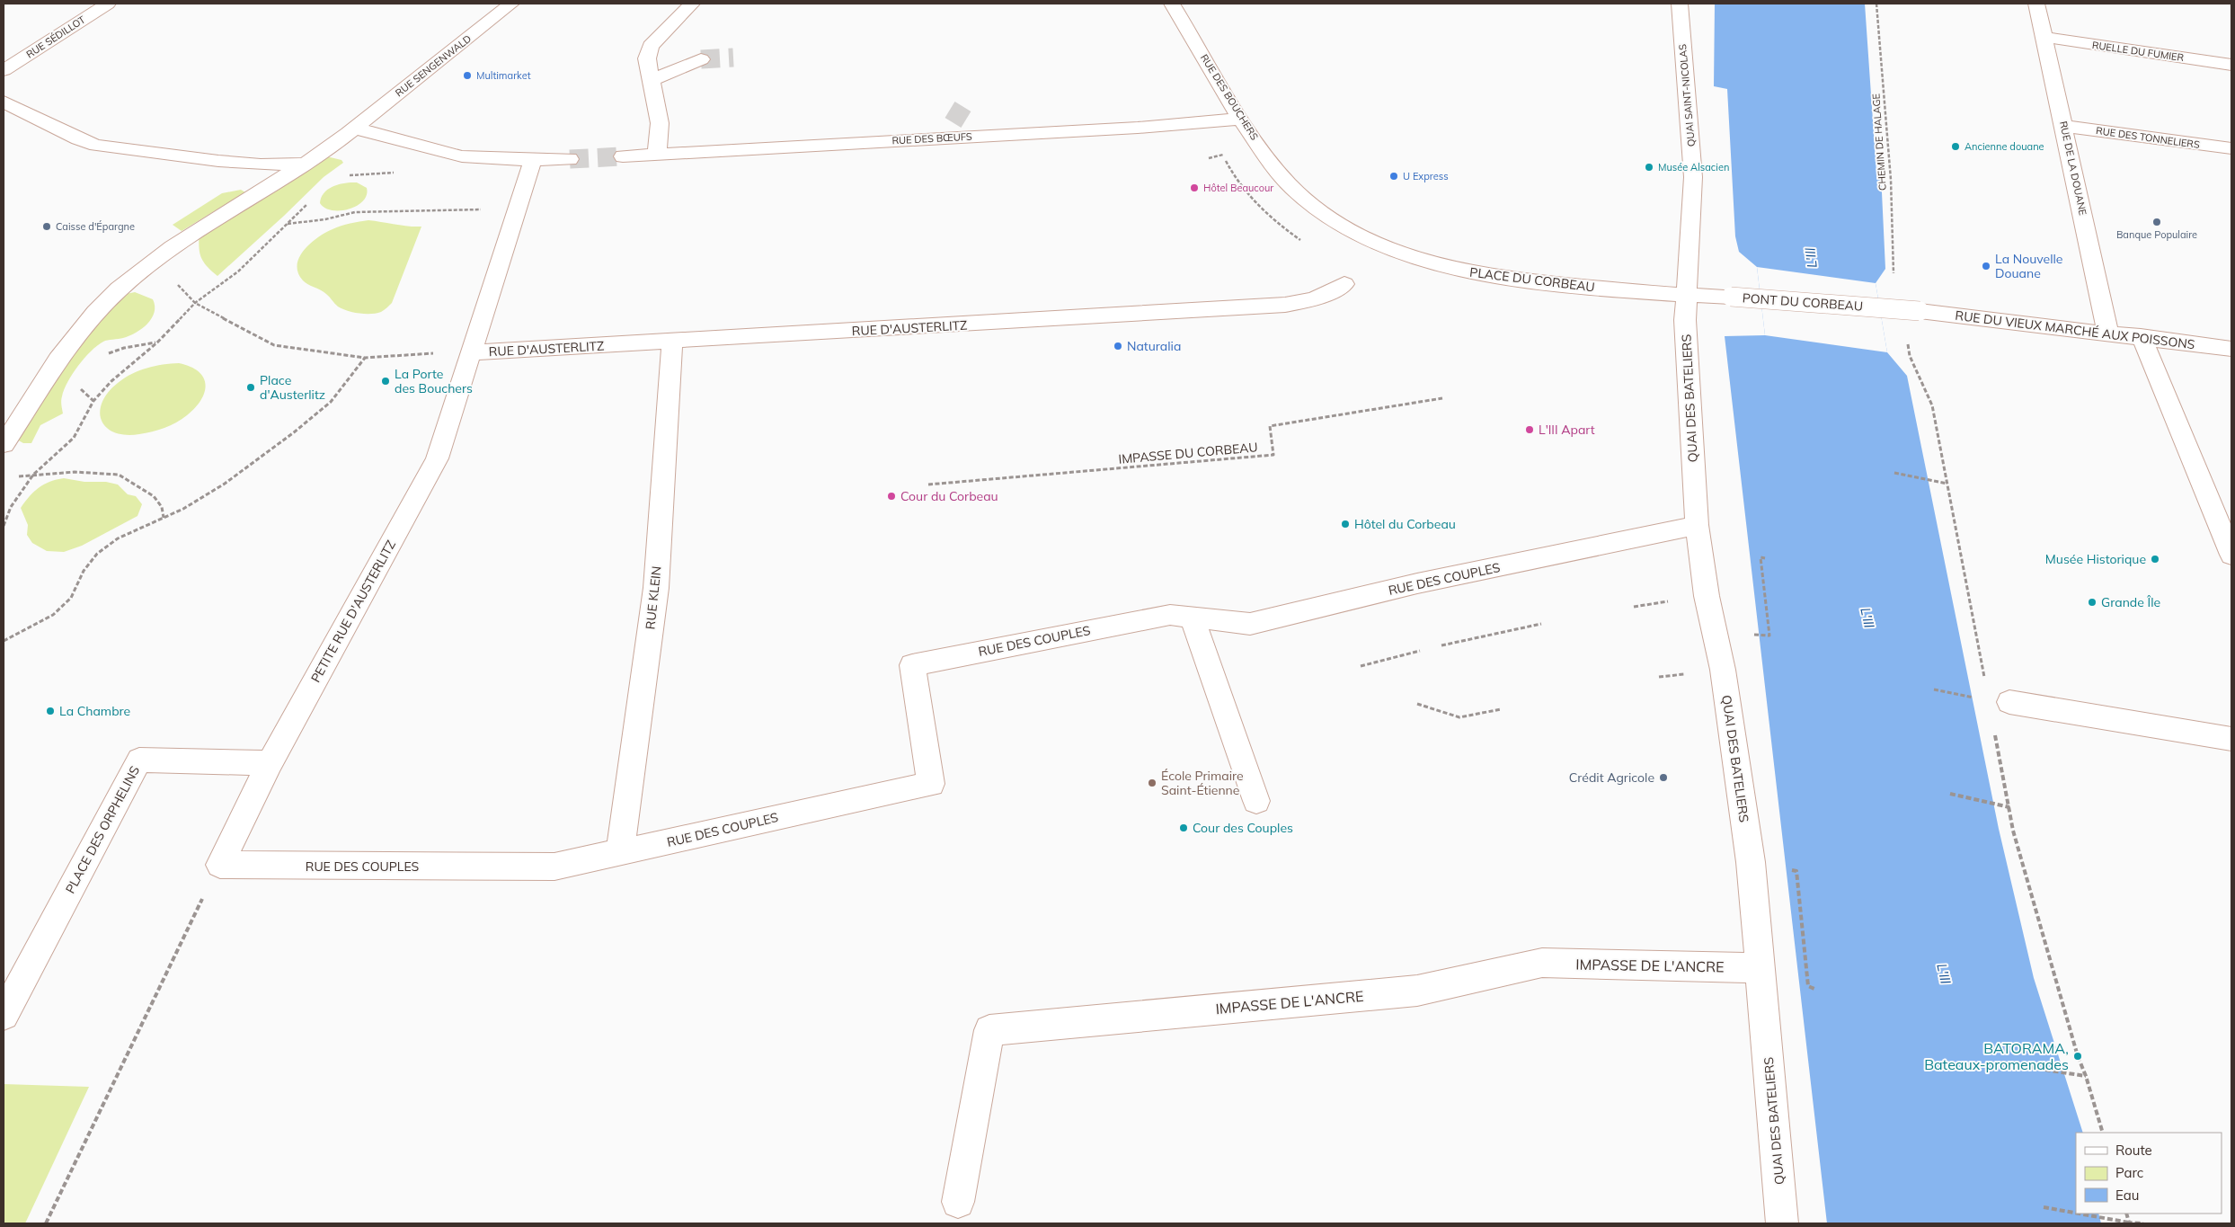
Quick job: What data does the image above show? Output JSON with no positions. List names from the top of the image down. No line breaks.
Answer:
{"streets":{"street":["RUE SÉDILLOT","RUELLE DU FUMIER","RUE SENGENWALD","QUAI SAINT-NICOLAS","RUE DES BOUCHERS","RUE DES TONNELIERS","RUE DES BŒUFS","RUE DE LA DOUANE","PLACE DU CORBEAU","PONT DU CORBEAU","RUE D'AUSTERLITZ","RUE DU VIEUX MARCHÉ AUX POISSONS","QUAI DES BATELIERS","RUE DES COUPLES","RUE KLEIN","PETITE RUE D'AUSTERLITZ","PLACE DES ORPHELINS","IMPASSE DE L'ANCRE"],"path":["CHEMIN DE HALAGE","IMPASSE DU CORBEAU"]},"crossings":[["RUELLE DU FUMIER","RUE DE LA DOUANE"],["QUAI SAINT-NICOLAS","PLACE DU CORBEAU"],["QUAI SAINT-NICOLAS","PONT DU CORBEAU"],["QUAI SAINT-NICOLAS","QUAI DES BATELIERS"],["RUE DES BOUCHERS","RUE DES BŒUFS"],["RUE DES BOUCHERS","PLACE DU CORBEAU"],["RUE DES TONNELIERS","RUE DE LA DOUANE"],["RUE DE LA DOUANE","RUE DU VIEUX MARCHÉ AUX POISSONS"],["PLACE DU CORBEAU","PONT DU CORBEAU"],["PLACE DU CORBEAU","QUAI DES BATELIERS"],["PONT DU CORBEAU","RUE DU VIEUX MARCHÉ AUX POISSONS"],["PONT DU CORBEAU","QUAI DES BATELIERS"],["RUE D'AUSTERLITZ","RUE KLEIN"],["RUE D'AUSTERLITZ","PETITE RUE D'AUSTERLITZ"],["QUAI DES BATELIERS","RUE DES COUPLES"],["QUAI DES BATELIERS","IMPASSE DE L'ANCRE"],["RUE DES COUPLES","RUE KLEIN"],["PETITE RUE D'AUSTERLITZ","PLACE DES ORPHELINS"]],"water":["L'Ill"],"places":["Multimarket","Ancienne douane","Musée Alsacien","U Express","Hôtel Beaucour","Banque Populaire","Caisse d'Épargne","La Nouvelle Douane","Naturalia","La Porte des Bouchers","Place d'Austerlitz","L'III Apart","Cour du Corbeau","Hôtel du Corbeau","Musée Historique","Grande Île","La Chambre","Crédit Agricole","École Primaire Saint-Étienne","Cour des Couples","BATORAMA, Bateaux-promenades"],"legend":["Route","Parc","Eau"]}
